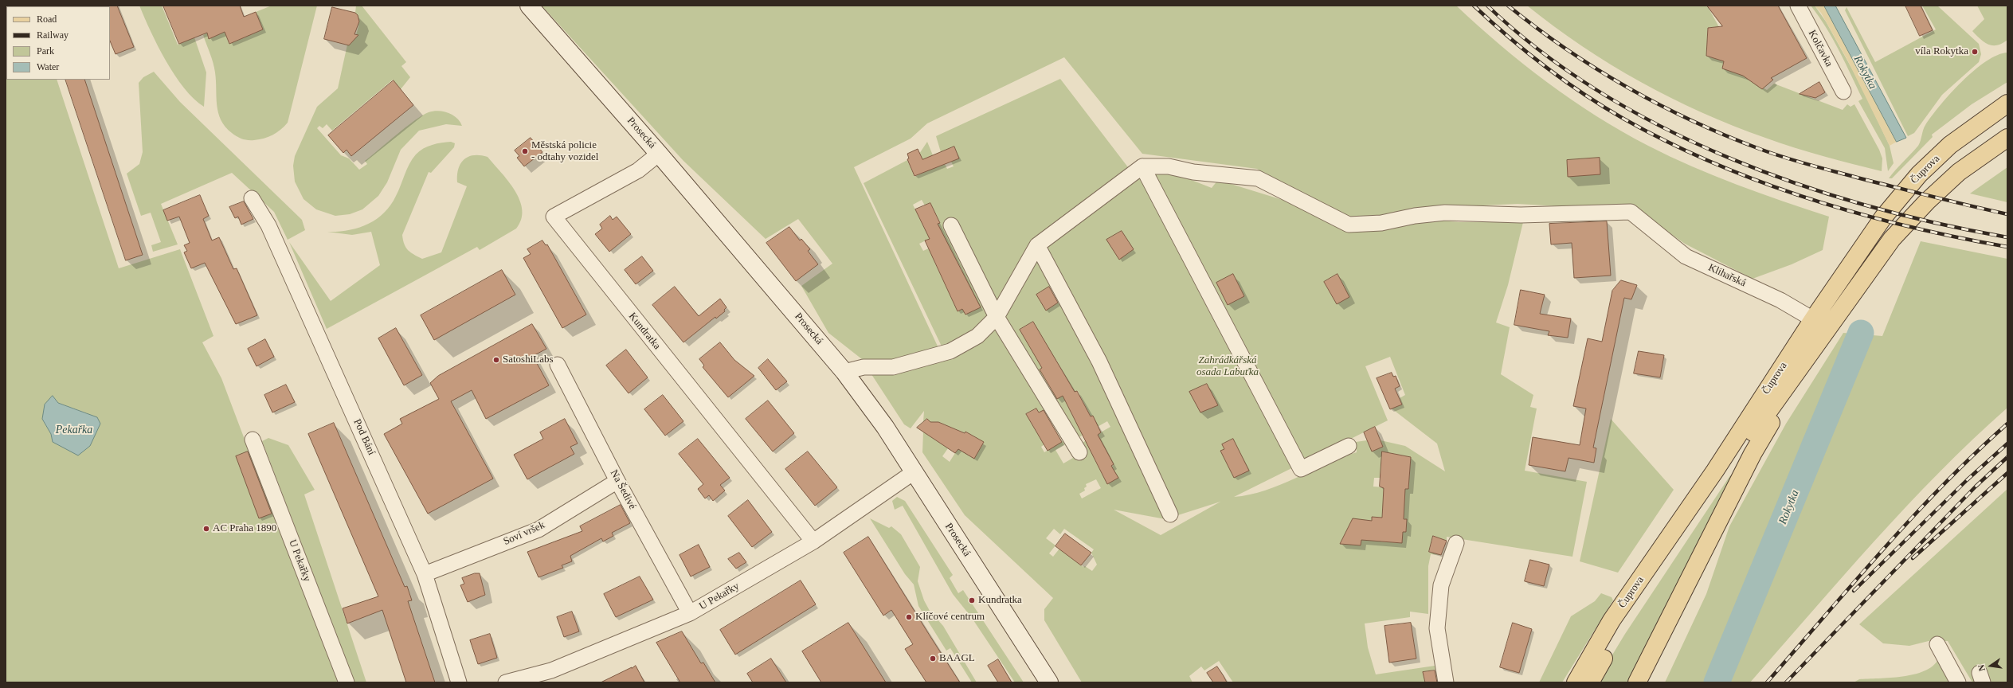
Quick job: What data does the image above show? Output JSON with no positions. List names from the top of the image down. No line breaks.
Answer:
{"streets":{"main road":["Prosecká","Čuprova"],"street":["Kolčavka","Klihařská","Kundratka","Pod Bání","Na Šedivé","Soví vršek","U Pekařky"]},"crossings":[["Prosecká","Kundratka"],["Prosecká","U Pekařky"],["Čuprova","Klihařská"],["Kundratka","U Pekařky"],["Pod Bání","Soví vršek"],["Na Šedivé","Soví vršek"],["Na Šedivé","U Pekařky"]],"water":["Rokytka","Pekařka"],"parks":["Zahrádkářská osada Labuťka"],"places":["víla Rokytka","Městská policie - odtahy vozidel","SatoshiLabs","AC Praha 1890","Kundratka","Klíčové centrum","BAAGL"],"legend":["Road","Railway","Park","Water"],"north":"left"}
